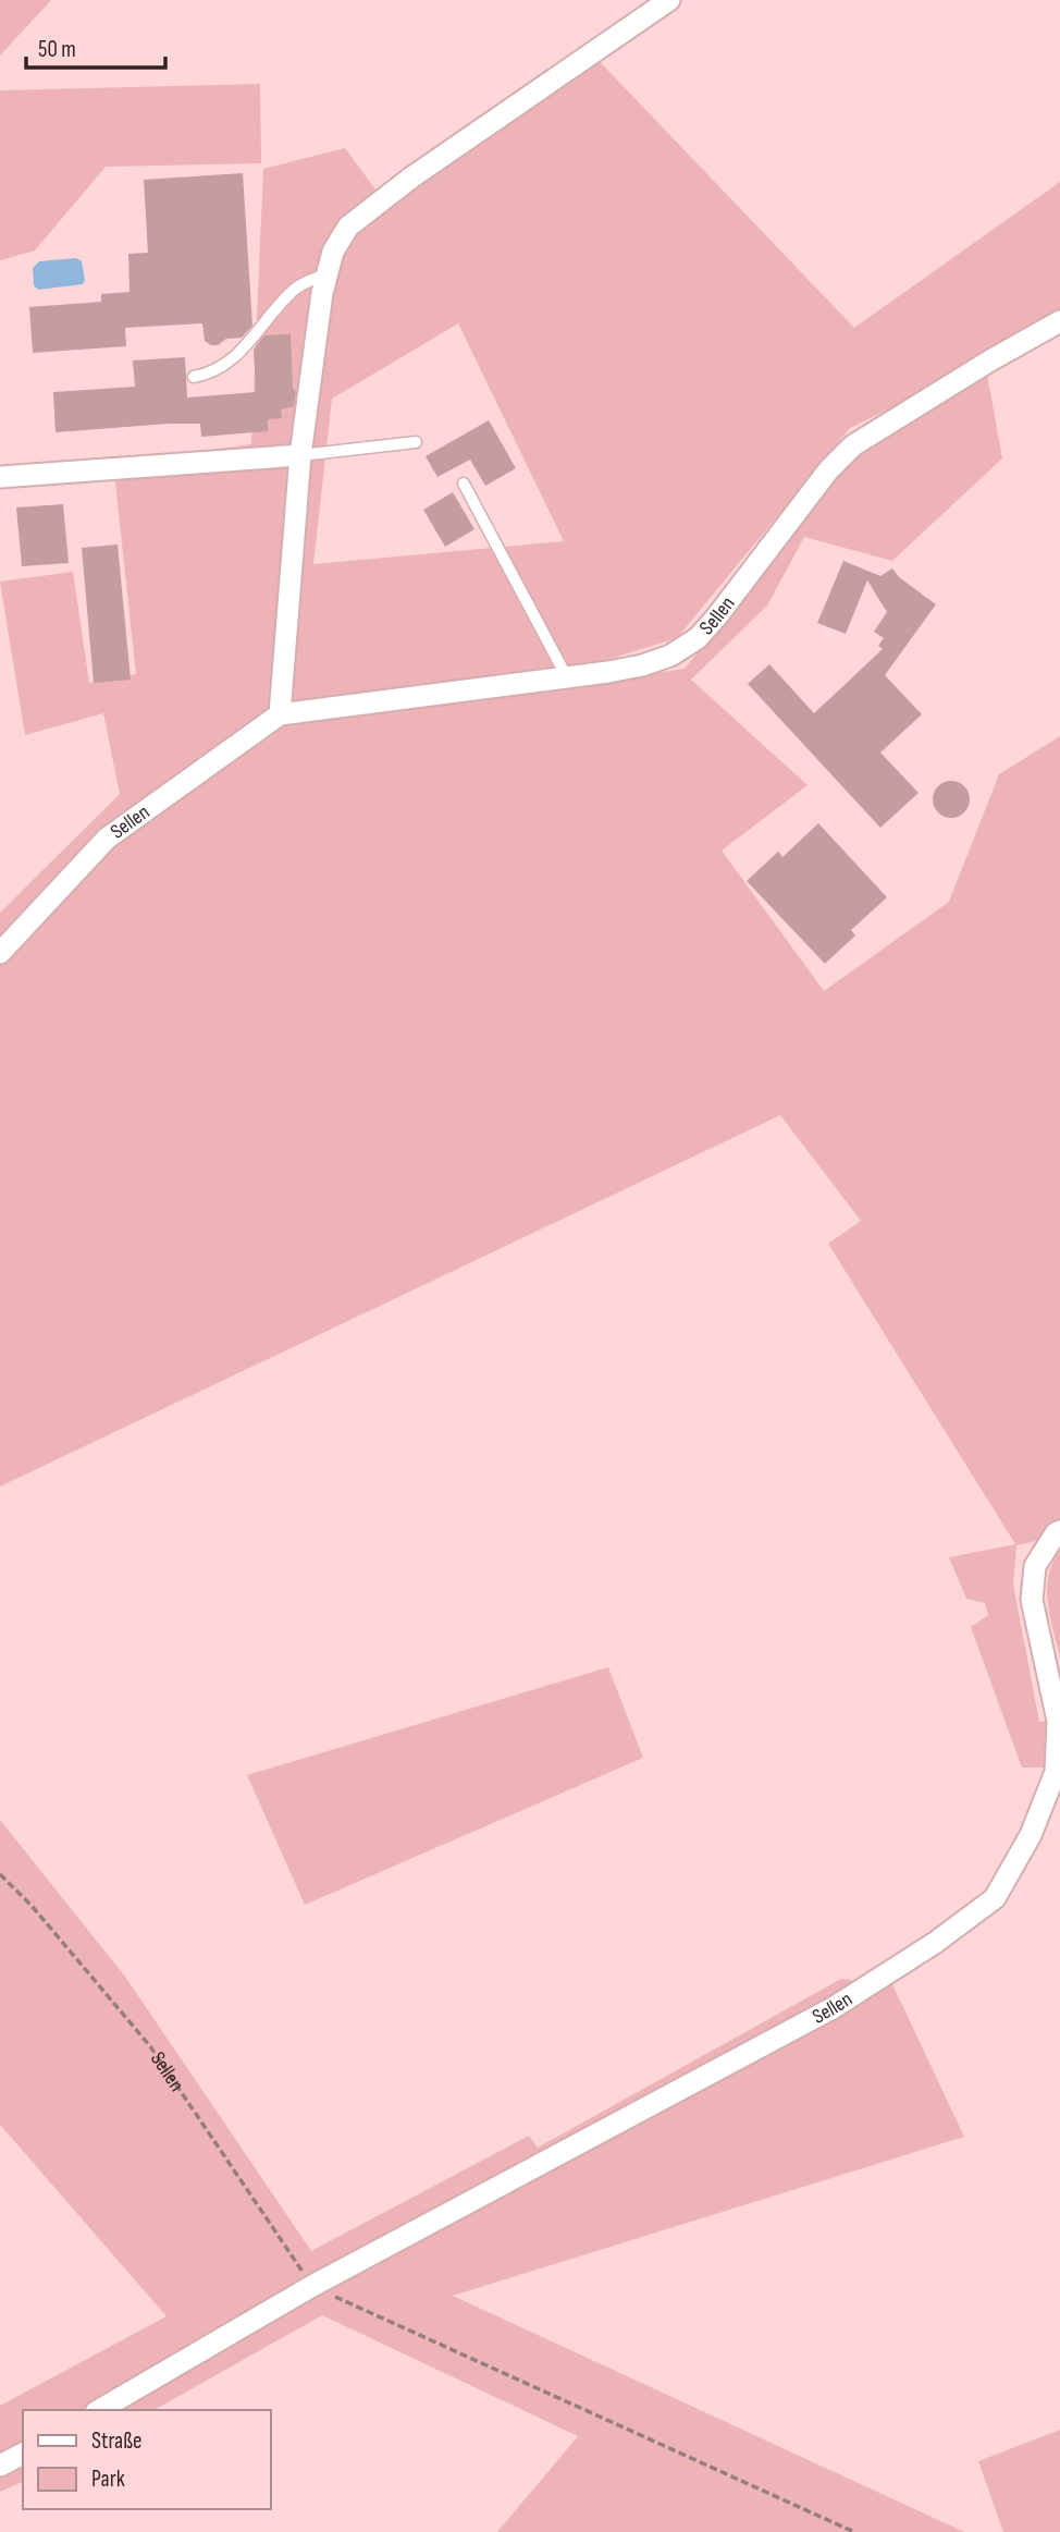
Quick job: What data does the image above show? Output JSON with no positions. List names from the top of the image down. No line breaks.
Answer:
{"streets":{"street":["Sellen"]},"legend":["Straße","Park"],"scale_bar":"50 m"}
